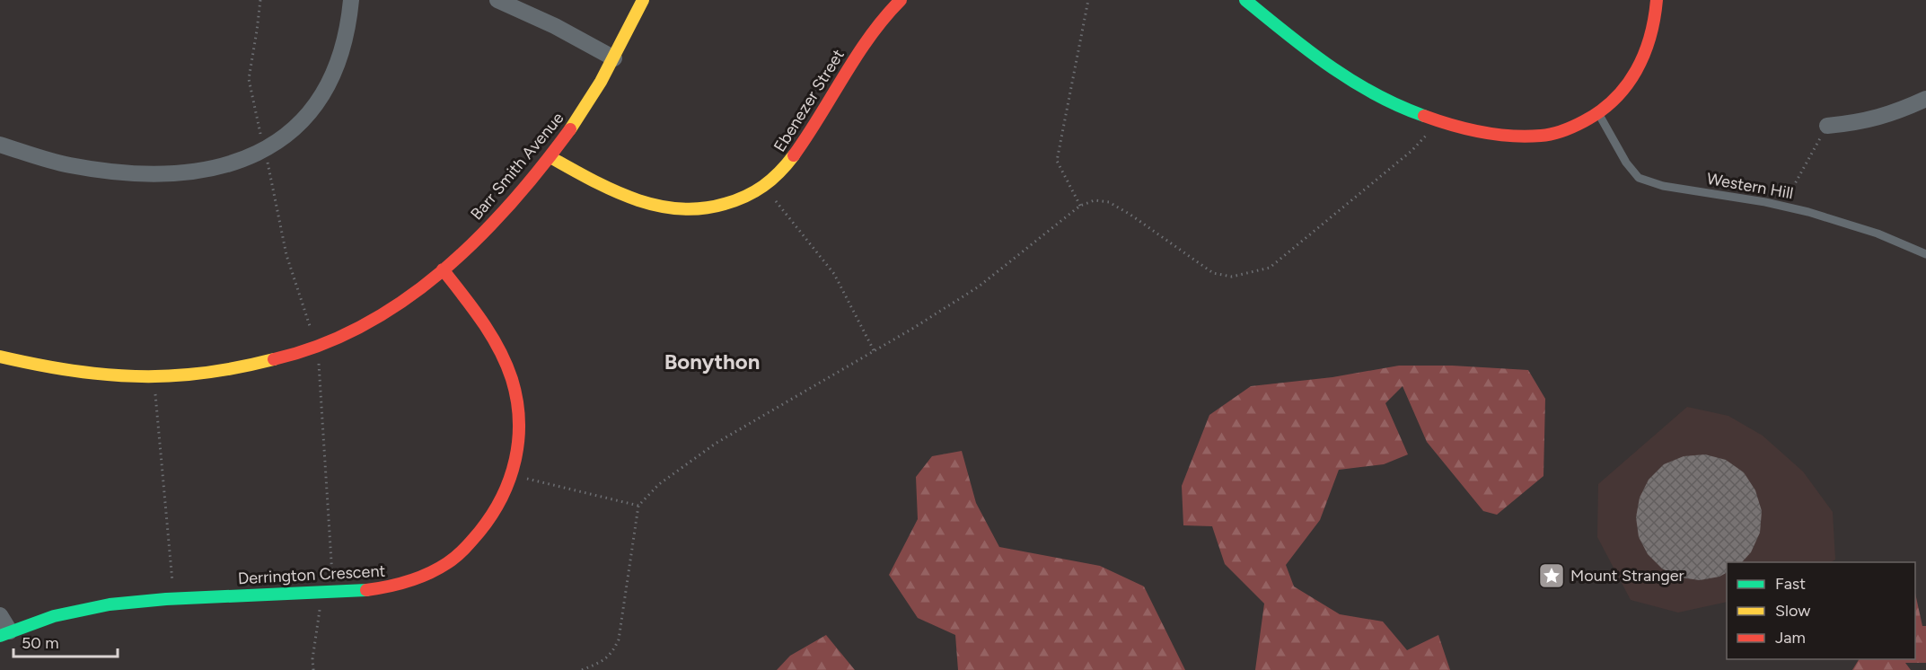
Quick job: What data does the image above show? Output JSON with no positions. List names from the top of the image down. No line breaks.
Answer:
{"streets":{"street":["Ebenezer Street","Barr Smith Avenue","Derrington Crescent"],"lane":["Western Hill"]},"crossings":[["Ebenezer Street","Barr Smith Avenue"],["Barr Smith Avenue","Derrington Crescent"]],"districts":["Bonython"],"places":{"place":["Mount Stranger"]},"legend":["Fast","Slow","Jam"],"scale_bar":"50 m"}
